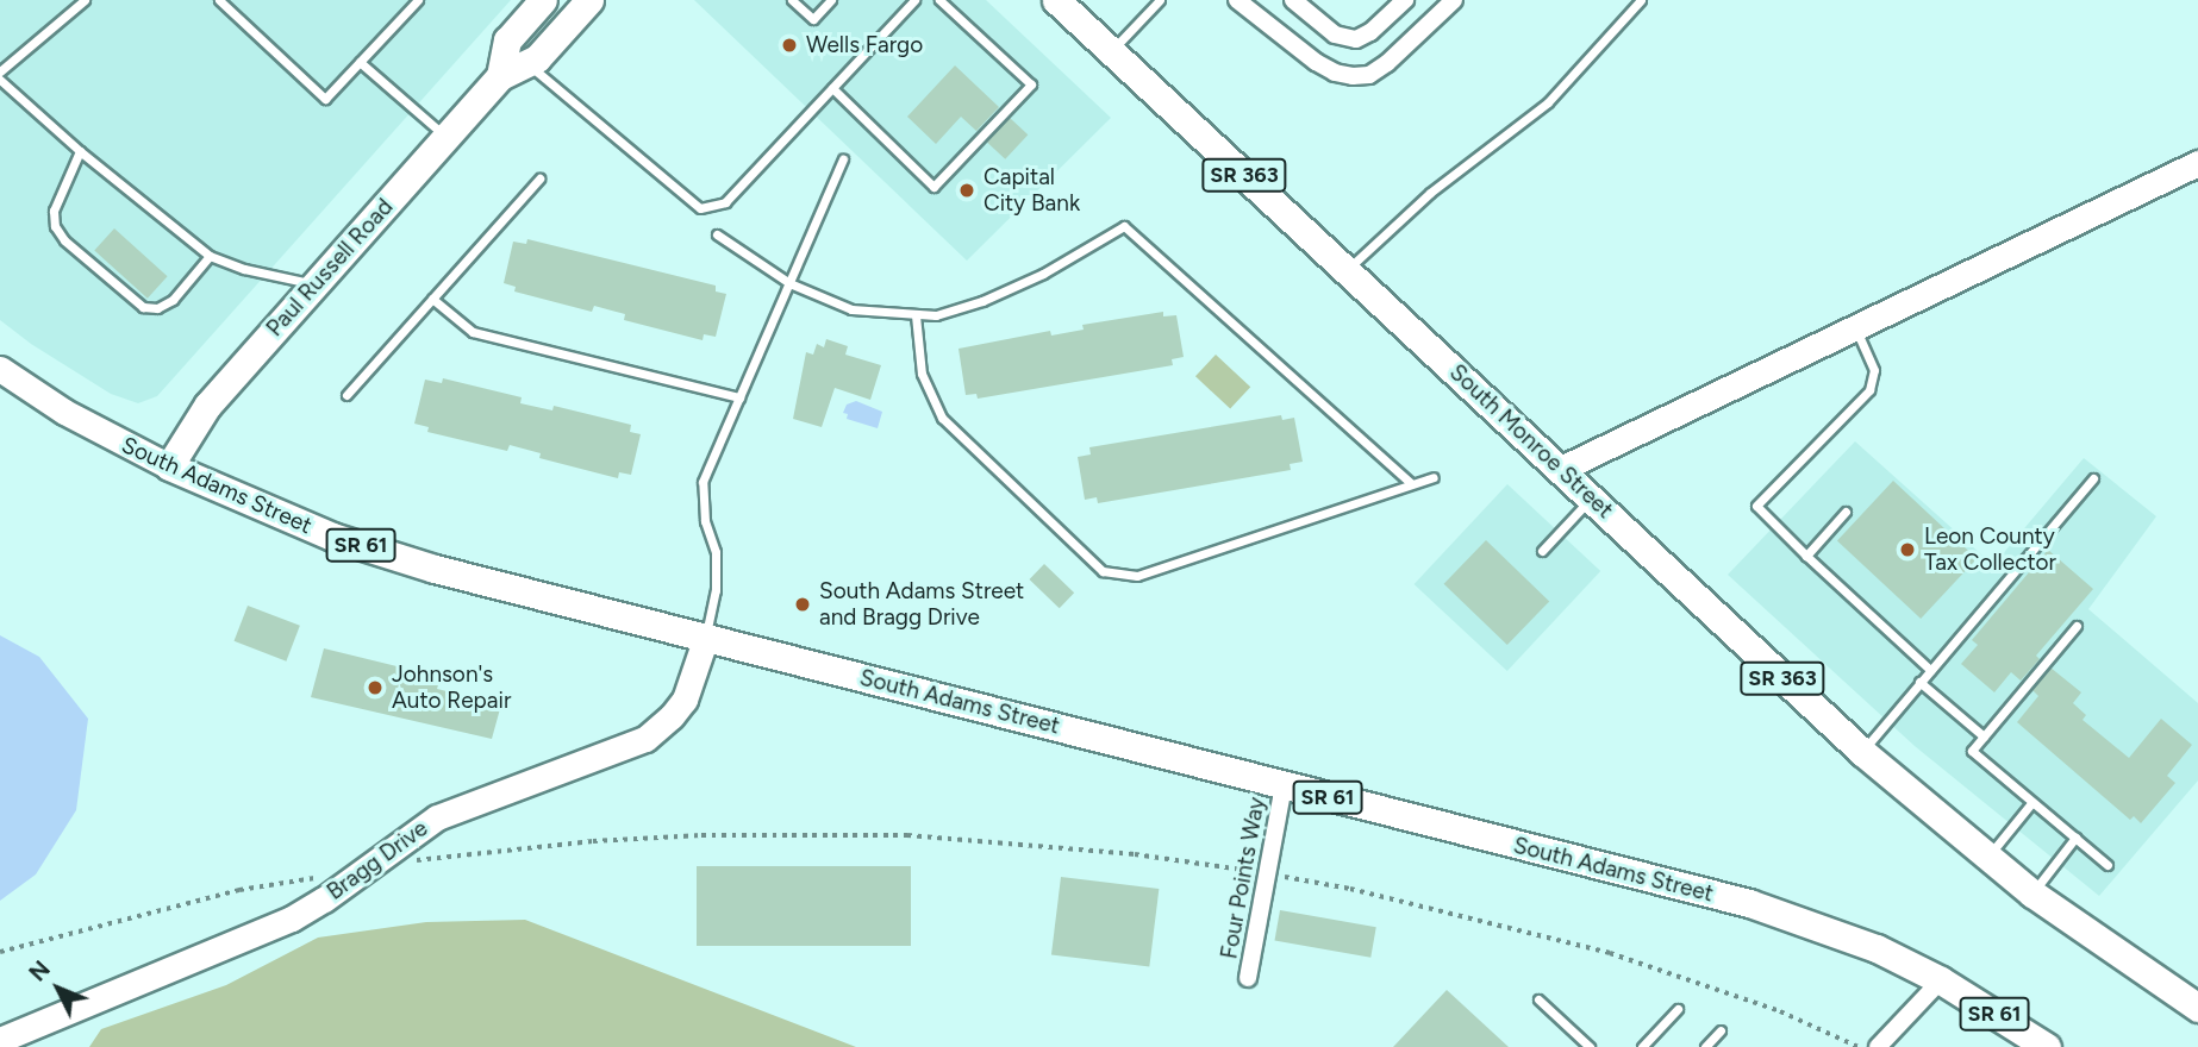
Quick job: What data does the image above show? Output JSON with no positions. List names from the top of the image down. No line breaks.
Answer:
{"streets":{"main road":["SR 363","Paul Russell Road","South Monroe Street","South Adams Street","SR 61"],"street":["Bragg Drive","Four Points Way"]},"crossings":[["SR 363","South Monroe Street"],["Paul Russell Road","South Adams Street"],["South Adams Street","SR 61"],["South Adams Street","Bragg Drive"],["South Adams Street","Four Points Way"]],"places":["Wells Fargo","Capital City Bank","Leon County Tax Collector","South Adams Street and Bragg Drive","Johnson's Auto Repair"],"north":"top left"}
